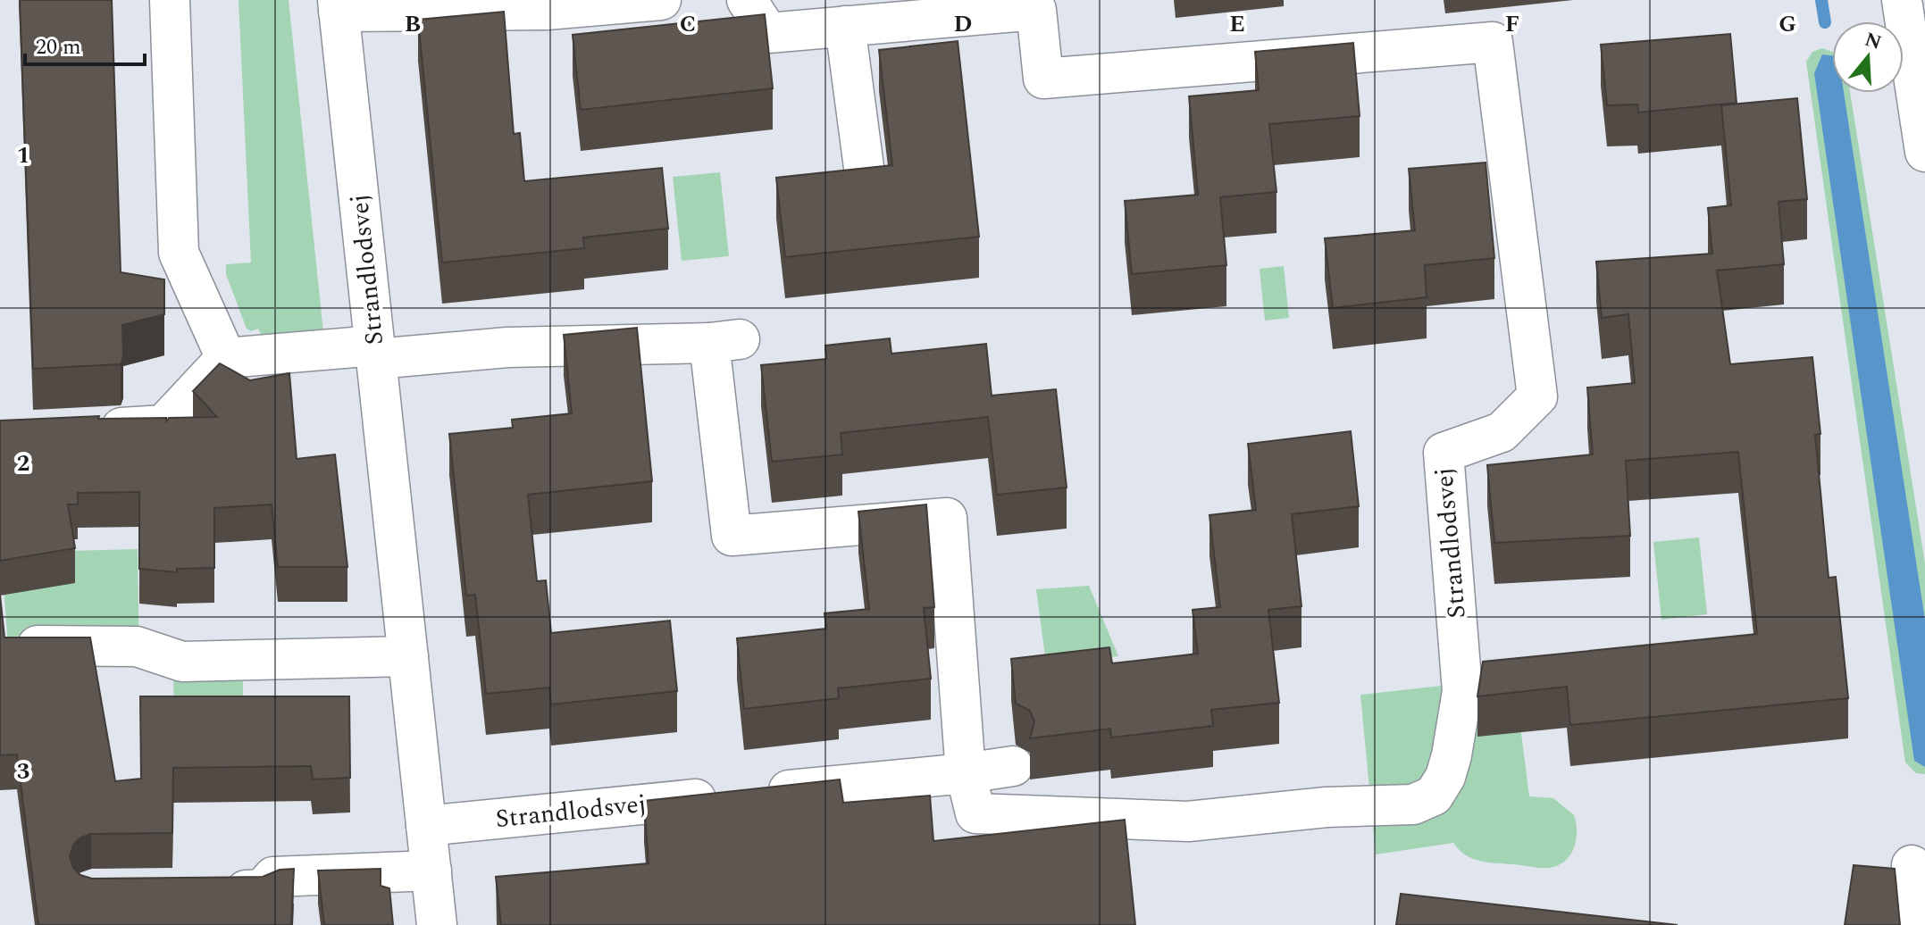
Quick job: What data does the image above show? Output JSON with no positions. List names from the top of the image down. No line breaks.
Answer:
{"streets":{"street":["Strandlodsvej"]},"scale_bar":"20 m","north":"top","grid":{"columns":["B","C","D","E","F","G"],"rows":["1","2","3"]}}
